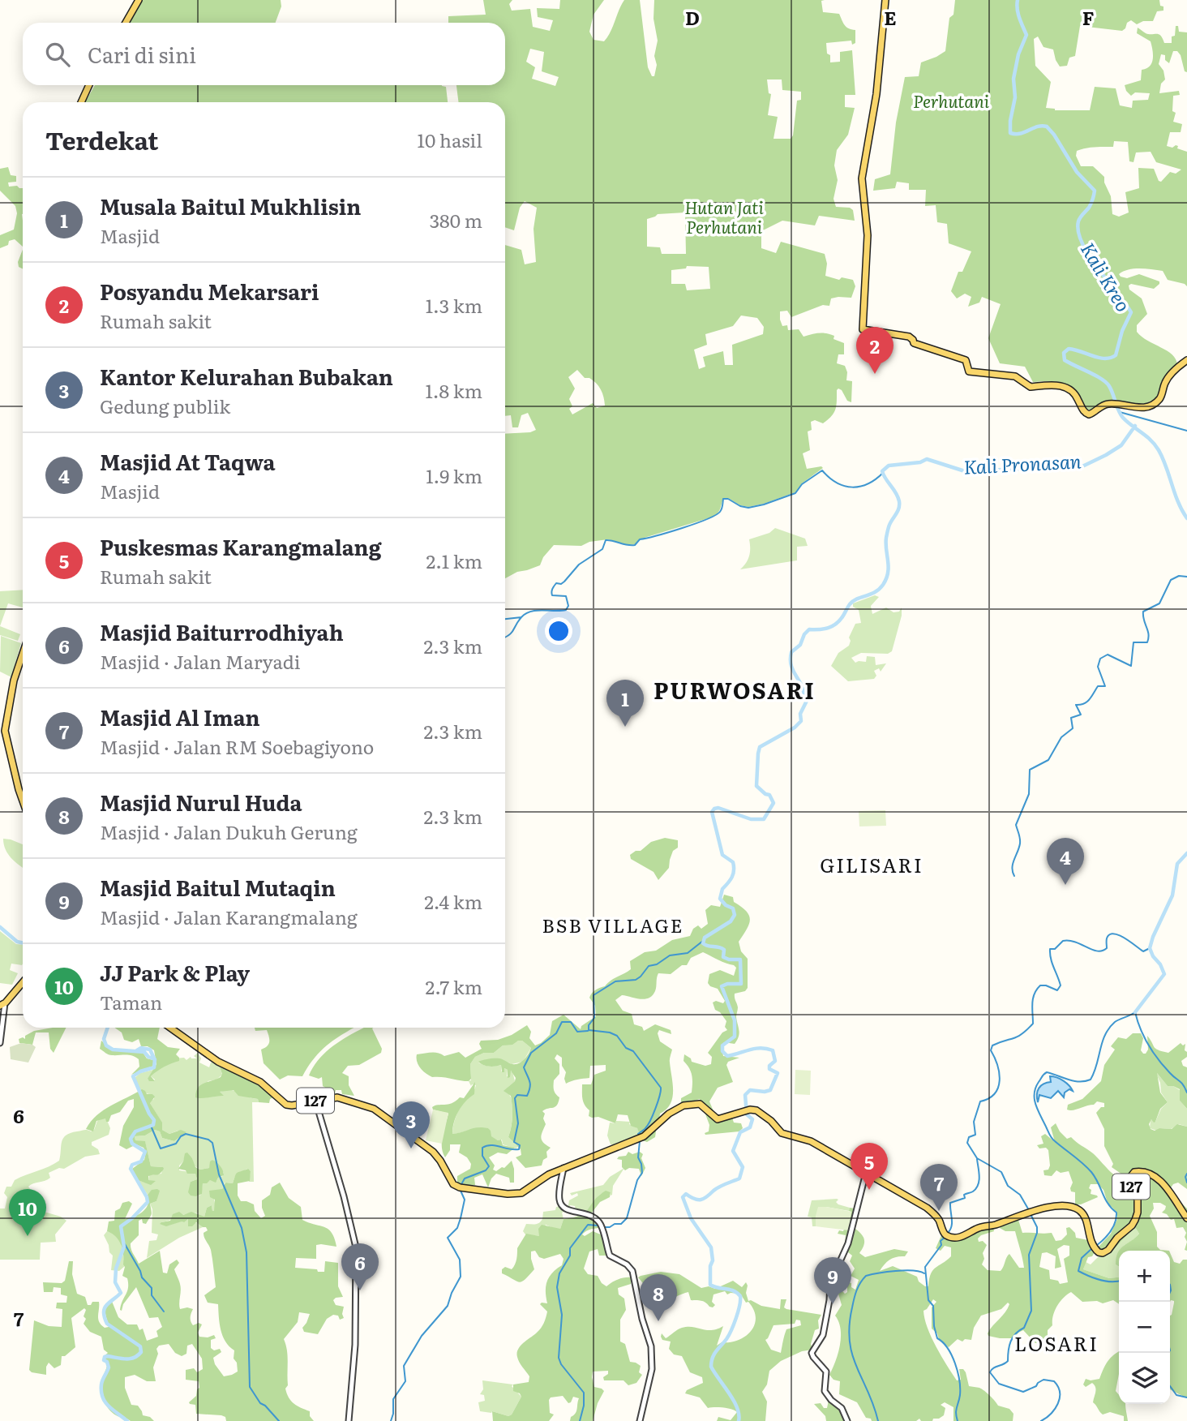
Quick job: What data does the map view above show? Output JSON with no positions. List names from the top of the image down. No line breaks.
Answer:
{"streets":{"main road":["127"]},"districts":["PURWOSARI","GILISARI","BSB VILLAGE","LOSARI"],"water":["Kali Kreo","Kali Pronasan"],"parks":["Perhutani","Hutan Jati Perhutani"],"page":{"search":"Cari di sini","heading":["Terdekat","10 hasil"],"list":[{"mark":"1","name":"Musala Baitul Mukhlisin","note":"Masjid","value":"380 m"},{"mark":"2","name":"Posyandu Mekarsari","note":"Rumah sakit","value":"1.3 km"},{"mark":"3","name":"Kantor Kelurahan Bubakan","note":"Gedung publik","value":"1.8 km"},{"mark":"4","name":"Masjid At Taqwa","note":"Masjid","value":"1.9 km"},{"mark":"5","name":"Puskesmas Karangmalang","note":"Rumah sakit","value":"2.1 km"},{"mark":"6","name":"Masjid Baiturrodhiyah","note":"Masjid · Jalan Maryadi","value":"2.3 km"},{"mark":"7","name":"Masjid Al Iman","note":"Masjid · Jalan RM Soebagiyono","value":"2.3 km"},{"mark":"8","name":"Masjid Nurul Huda","note":"Masjid · Jalan Dukuh Gerung","value":"2.3 km"},{"mark":"9","name":"Masjid Baitul Mutaqin","note":"Masjid · Jalan Karangmalang","value":"2.4 km"},{"mark":"10","name":"JJ Park & Play","note":"Taman","value":"2.7 km"}],"pins":["2","1","4","3","5","7","10","6","9","8"],"map_buttons":["+","−"]},"grid":{"columns":["D","E","F"],"rows":["6","7"]}}
